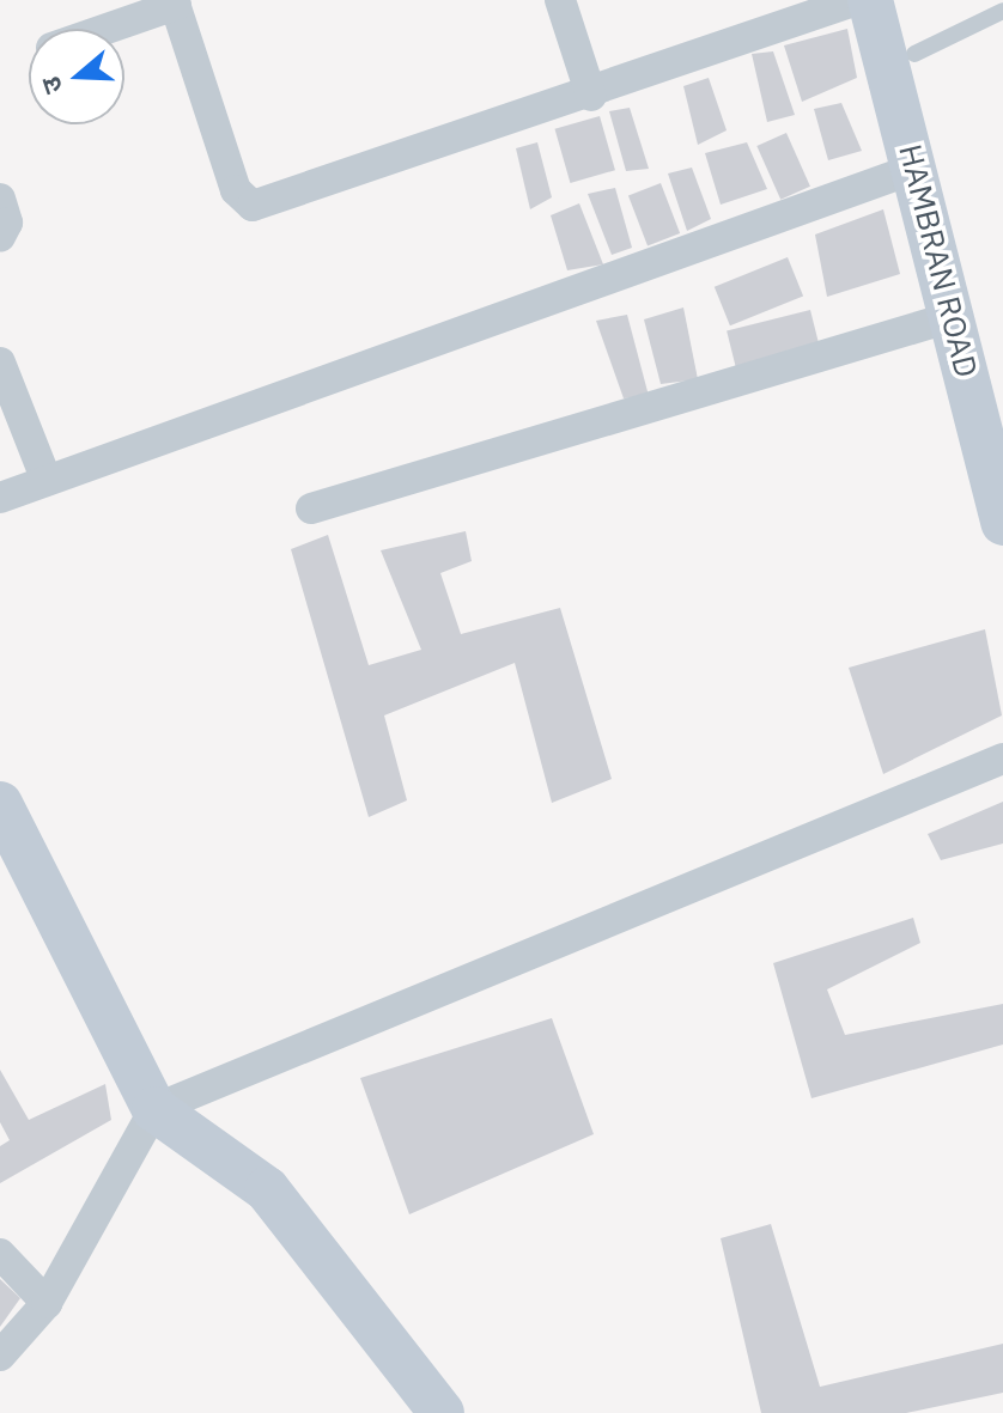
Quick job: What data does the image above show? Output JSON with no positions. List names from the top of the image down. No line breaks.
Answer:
{"streets":{"main road":["HAMBRAN ROAD"]},"north":"left"}
